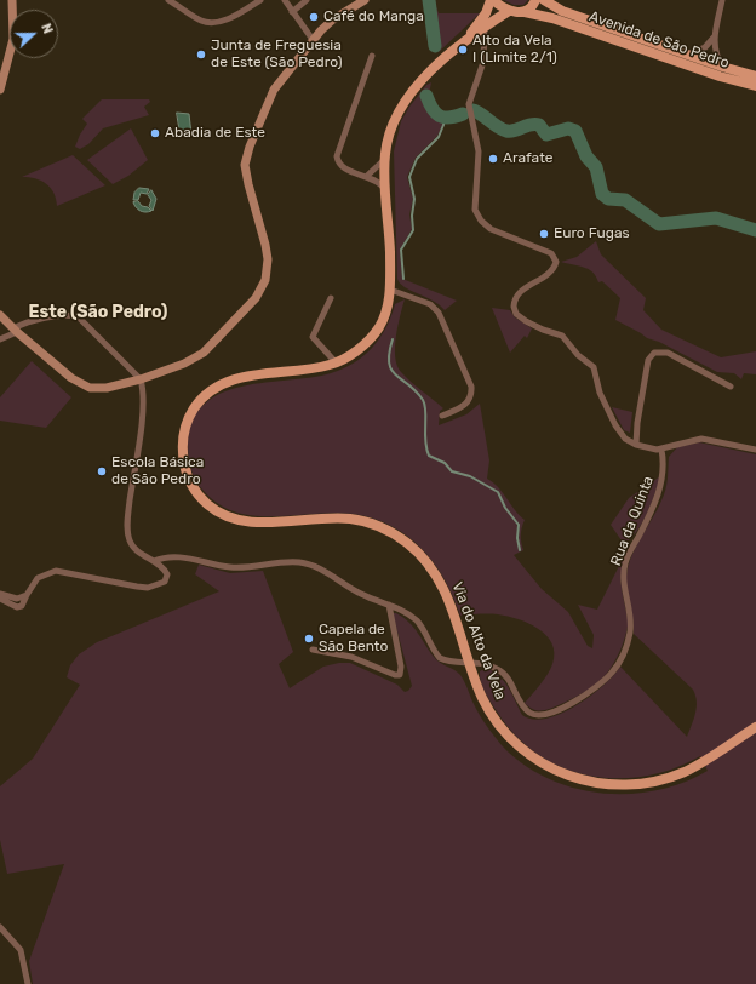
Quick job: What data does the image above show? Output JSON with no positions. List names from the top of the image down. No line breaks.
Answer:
{"streets":{"main road":["Avenida de São Pedro","Via do Alto da Vela"],"street":["Rua da Quinta"]},"crossings":[["Rua da Quinta","Via do Alto da Vela"]],"districts":["Este (São Pedro)"],"places":["Café do Manga","Alto da Vela I (Limite 2/1)","Junta de Freguesia de Este (São Pedro)","Abadia de Este","Arafate","Euro Fugas","Escola Básica de São Pedro","Capela de São Bento"],"north":"right"}
